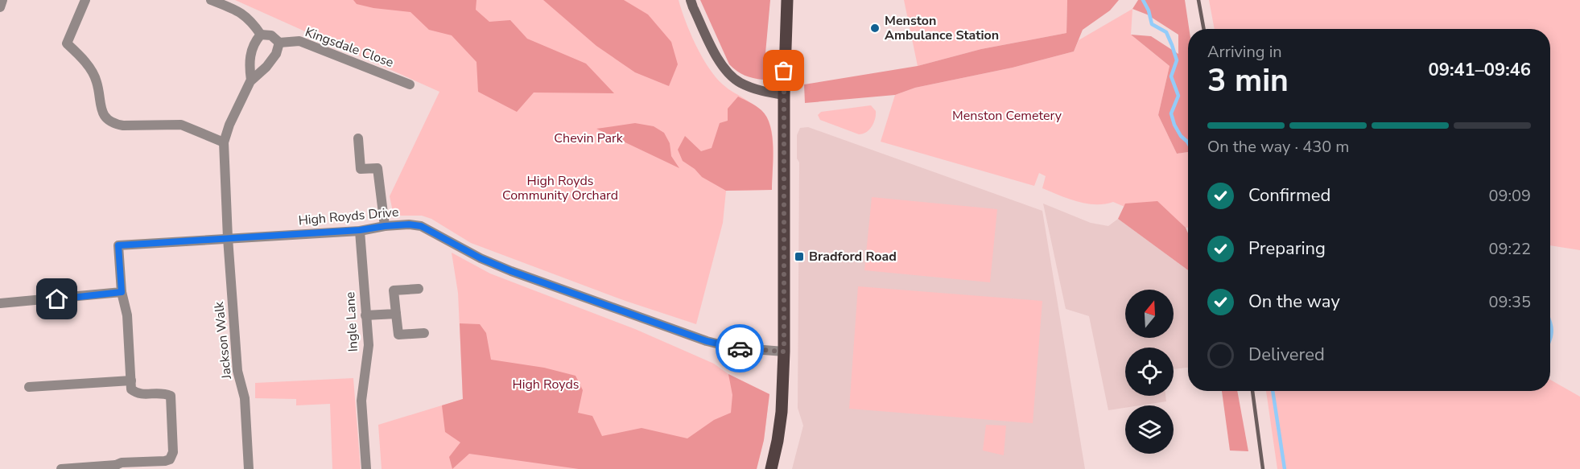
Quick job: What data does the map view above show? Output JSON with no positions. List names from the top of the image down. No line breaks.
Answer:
{"streets":{"street":["Kingsdale Close","High Royds Drive","Ingle Lane","Jackson Walk"]},"crossings":[["High Royds Drive","Ingle Lane"],["High Royds Drive","Jackson Walk"]],"parks":["Menston Cemetery","Chevin Park","High Royds Community Orchard","High Royds"],"places":{"other":["Menston Ambulance Station"],"transit":["Bradford Road"]},"north":"top","page":{"heading":["3 min","Arriving in","09:41–09:46"],"bar":"On the way · 430 m","list":[["Confirmed","09:09"],["Preparing","09:22"],["On the way","09:35"],"Delivered"]}}
